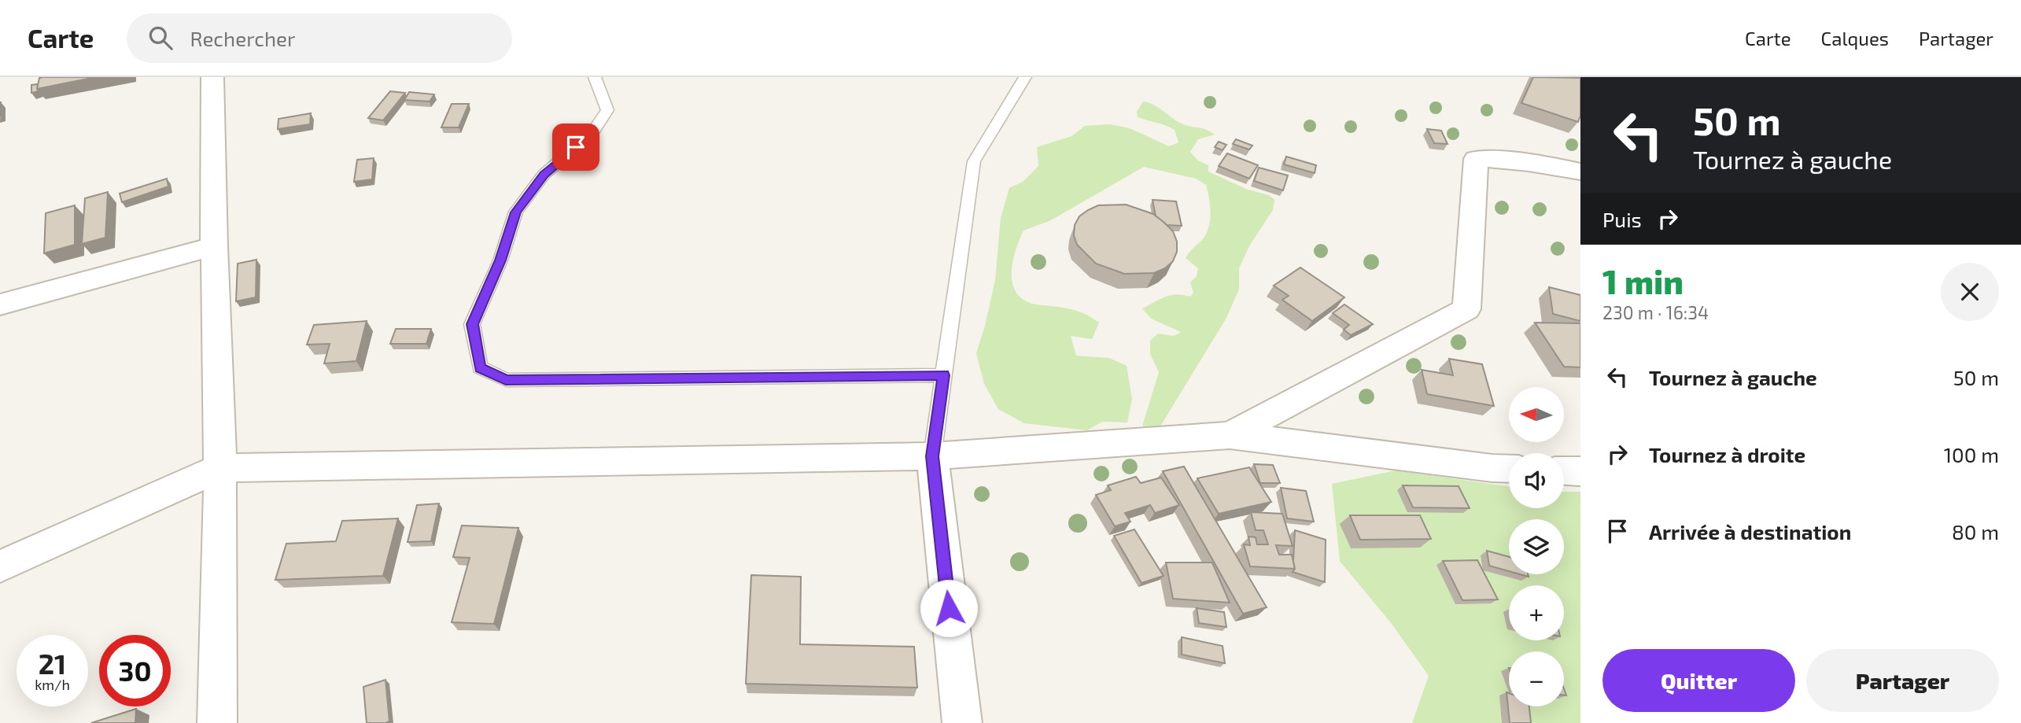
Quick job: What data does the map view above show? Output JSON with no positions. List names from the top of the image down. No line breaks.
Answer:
{"north":"left","page":{"header":"Carte","search":"Rechercher","nav":["Carte","Calques","Partager"],"turn":["50 m","Tournez à gauche"],"then":"Puis","heading":["1 min","230 m · 16:34"],"list":[{"name":"Tournez à gauche","value":"50 m"},{"name":"Tournez à droite","value":"100 m"},{"name":"Arrivée à destination","value":"80 m"}],"map_buttons":["+","−"],"speed":"21 km/h","limit":"30","buttons":["Quitter","Partager"]}}
